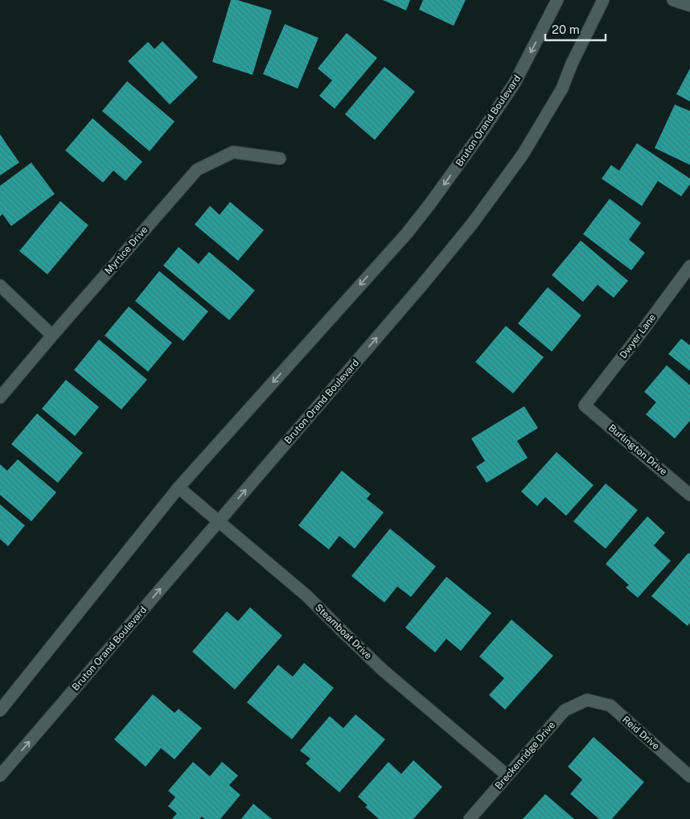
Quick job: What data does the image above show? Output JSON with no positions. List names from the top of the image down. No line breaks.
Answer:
{"streets":{"main road":["Bruton Orand Boulevard","Myrtice Drive","Dwyer Lane","Burlington Drive","Steamboat Drive","Reid Drive","Breckenridge Drive"]},"crossings":[["Bruton Orand Boulevard","Steamboat Drive"],["Dwyer Lane","Burlington Drive"],["Steamboat Drive","Breckenridge Drive"],["Reid Drive","Breckenridge Drive"]],"scale_bar":"20 m"}
